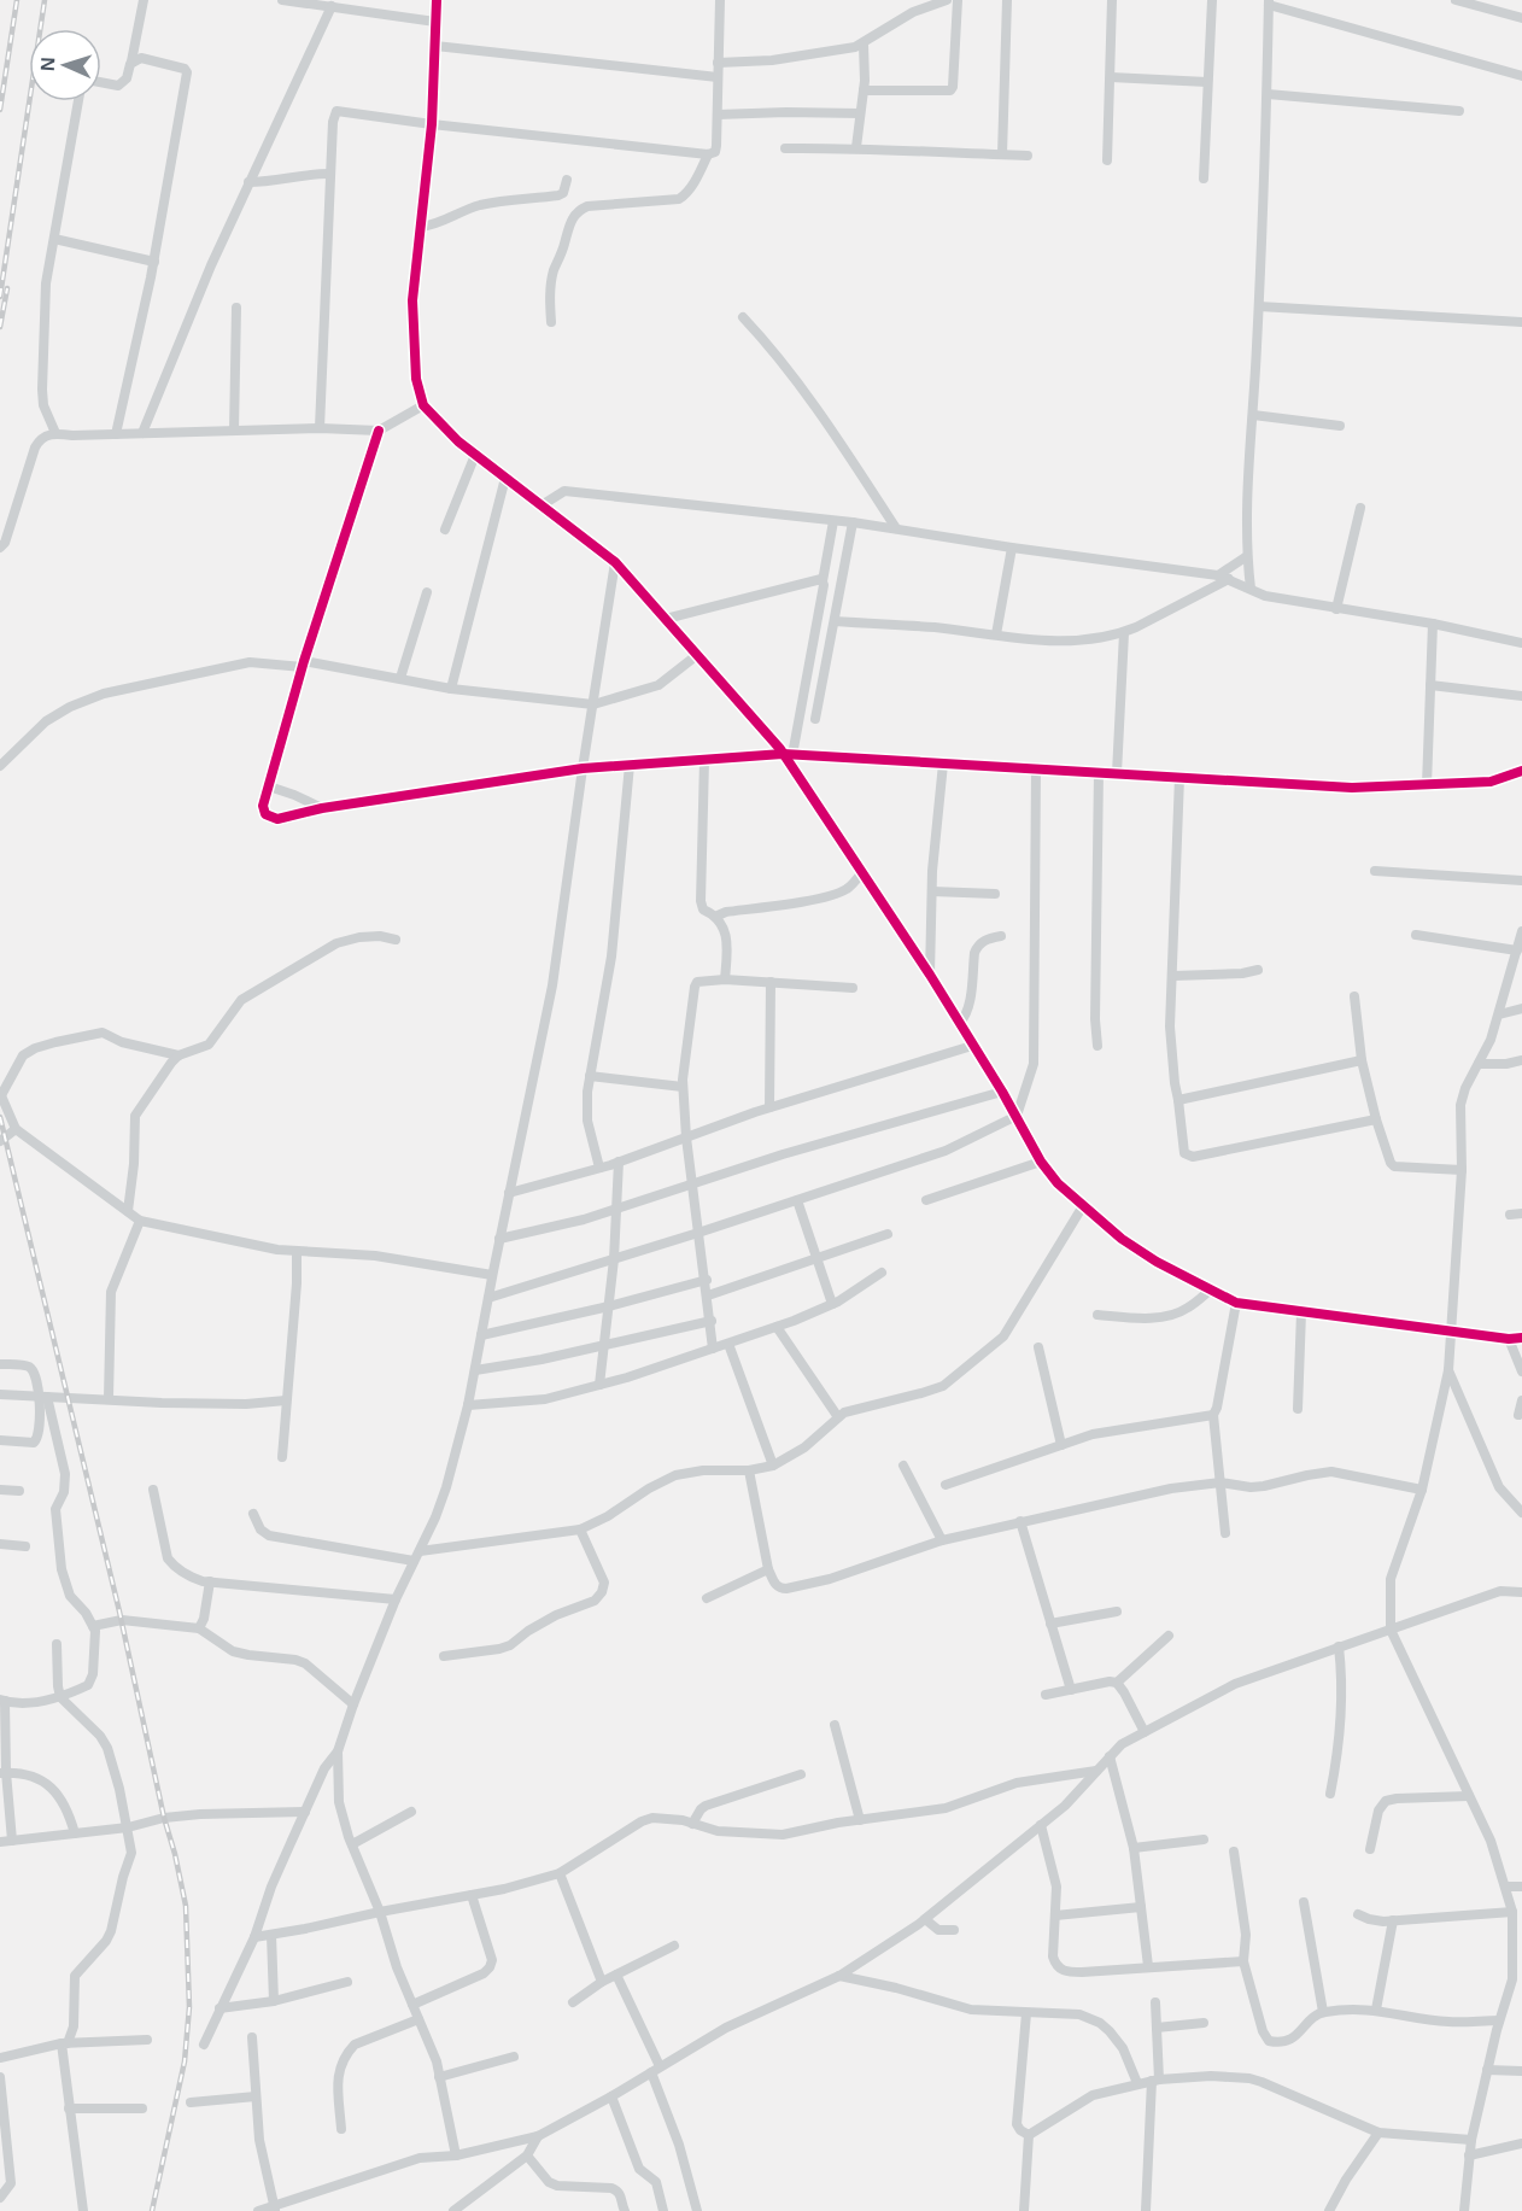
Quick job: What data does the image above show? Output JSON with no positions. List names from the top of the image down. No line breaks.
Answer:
{"north":"left"}
